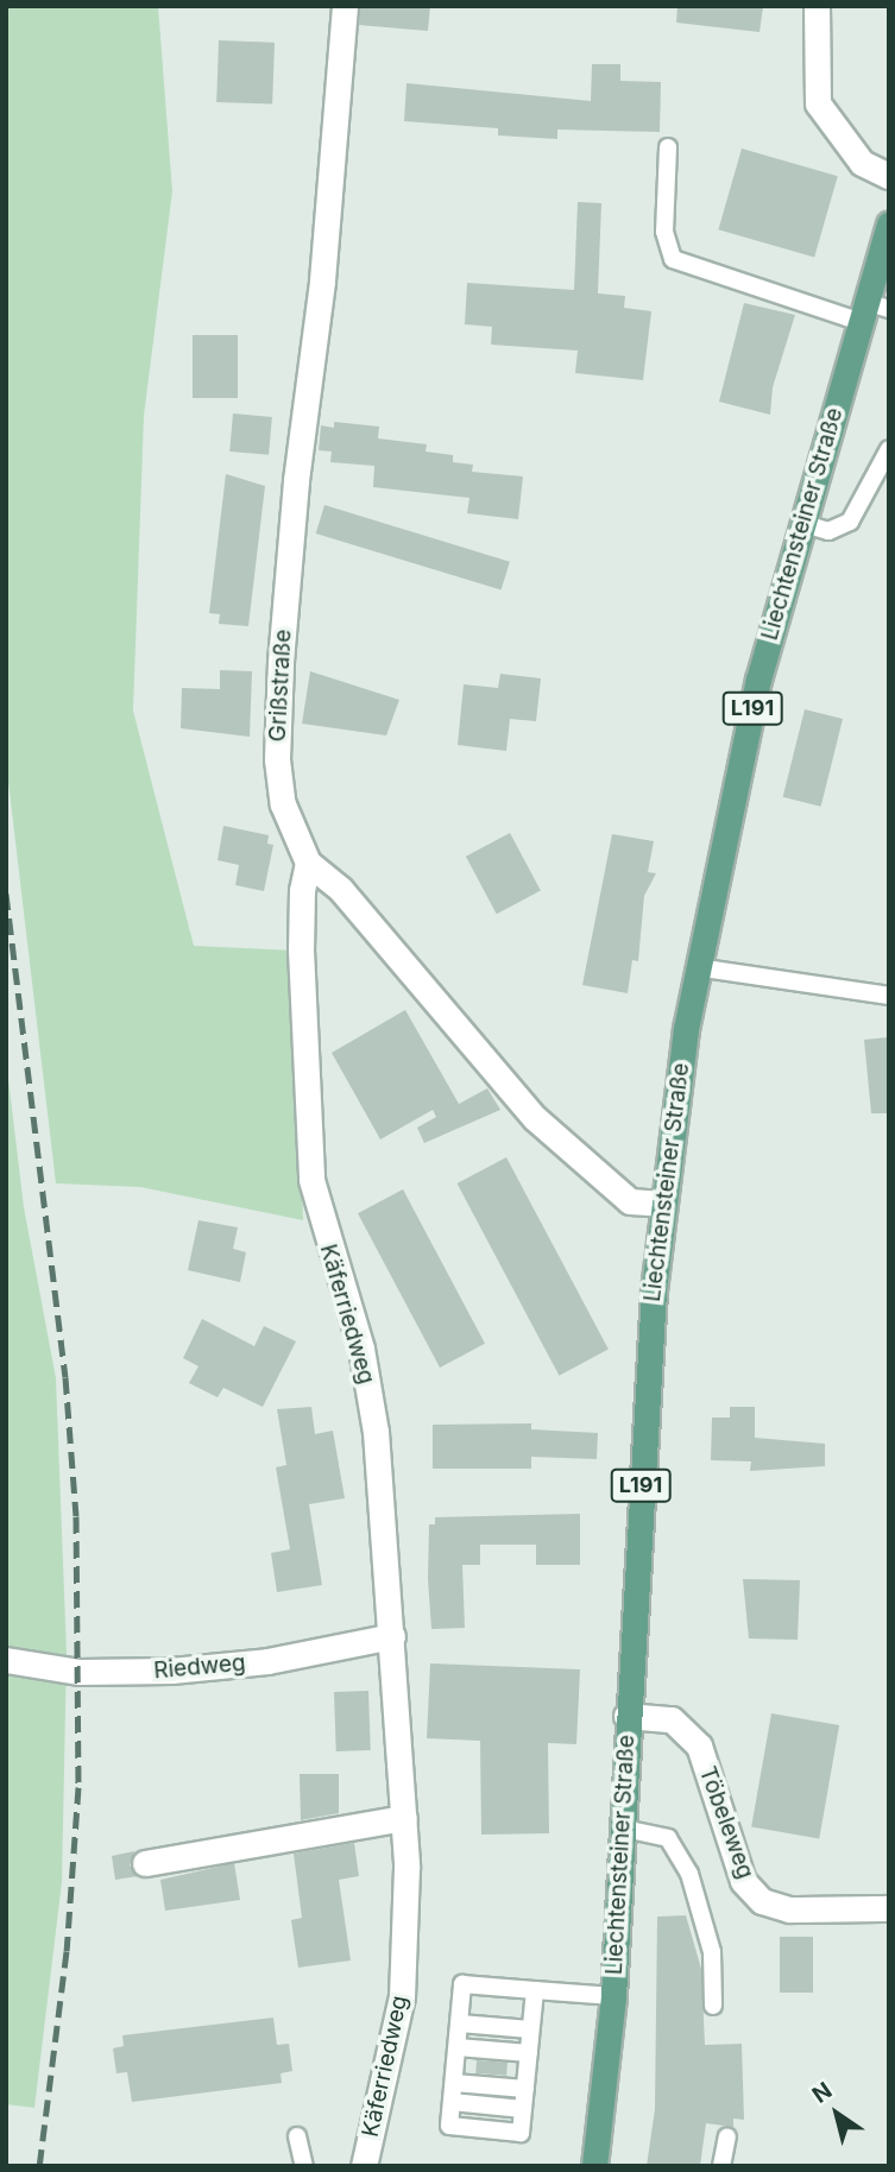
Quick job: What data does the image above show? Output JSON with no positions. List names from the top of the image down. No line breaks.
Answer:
{"streets":{"main road":["Liechtensteiner Straße","L191"],"street":["Grißstraße","Käferriedweg","Riedweg","Töbeleweg"]},"crossings":[["Liechtensteiner Straße","Töbeleweg"],["Grißstraße","Käferriedweg"],["Käferriedweg","Riedweg"]],"north":"top left"}
